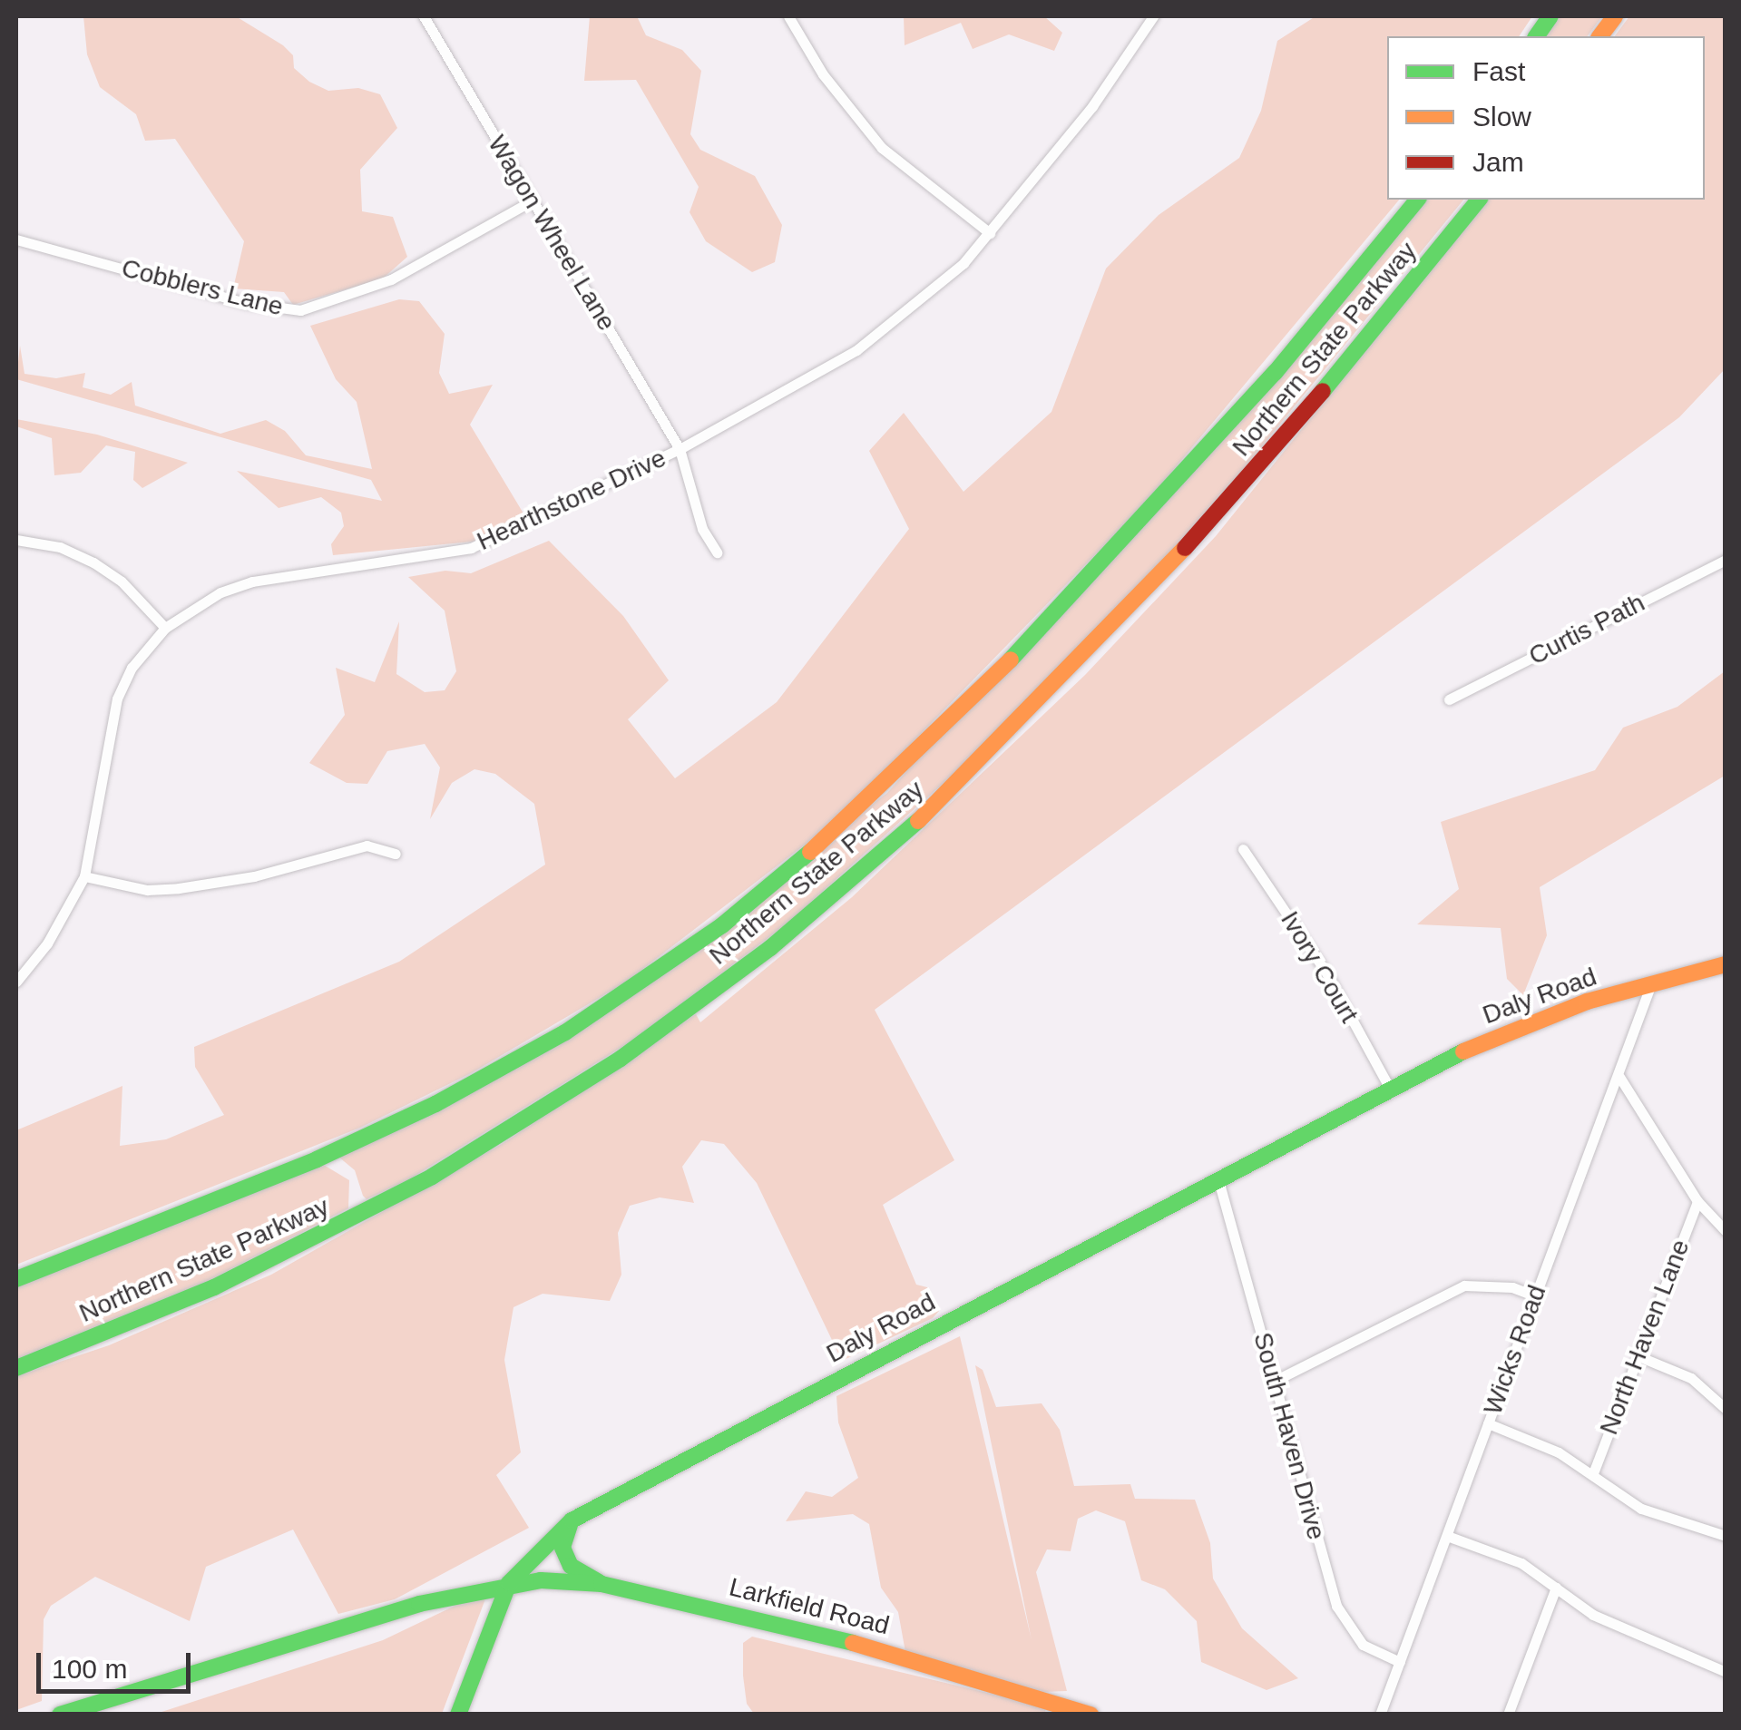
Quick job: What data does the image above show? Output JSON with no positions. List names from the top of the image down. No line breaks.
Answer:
{"streets":{"main road":["Northern State Parkway","Daly Road","Larkfield Road"],"street":["Wagon Wheel Lane","Cobblers Lane","Hearthstone Drive","Curtis Path","Ivory Court","North Haven Lane","Wicks Road","South Haven Drive"]},"crossings":[["Wagon Wheel Lane","Cobblers Lane"],["Wagon Wheel Lane","Hearthstone Drive"],["Ivory Court","Daly Road"],["Daly Road","Wicks Road"],["Daly Road","South Haven Drive"],["Daly Road","Larkfield Road"],["Wicks Road","South Haven Drive"]],"legend":["Fast","Slow","Jam"],"scale_bar":"100 m"}
